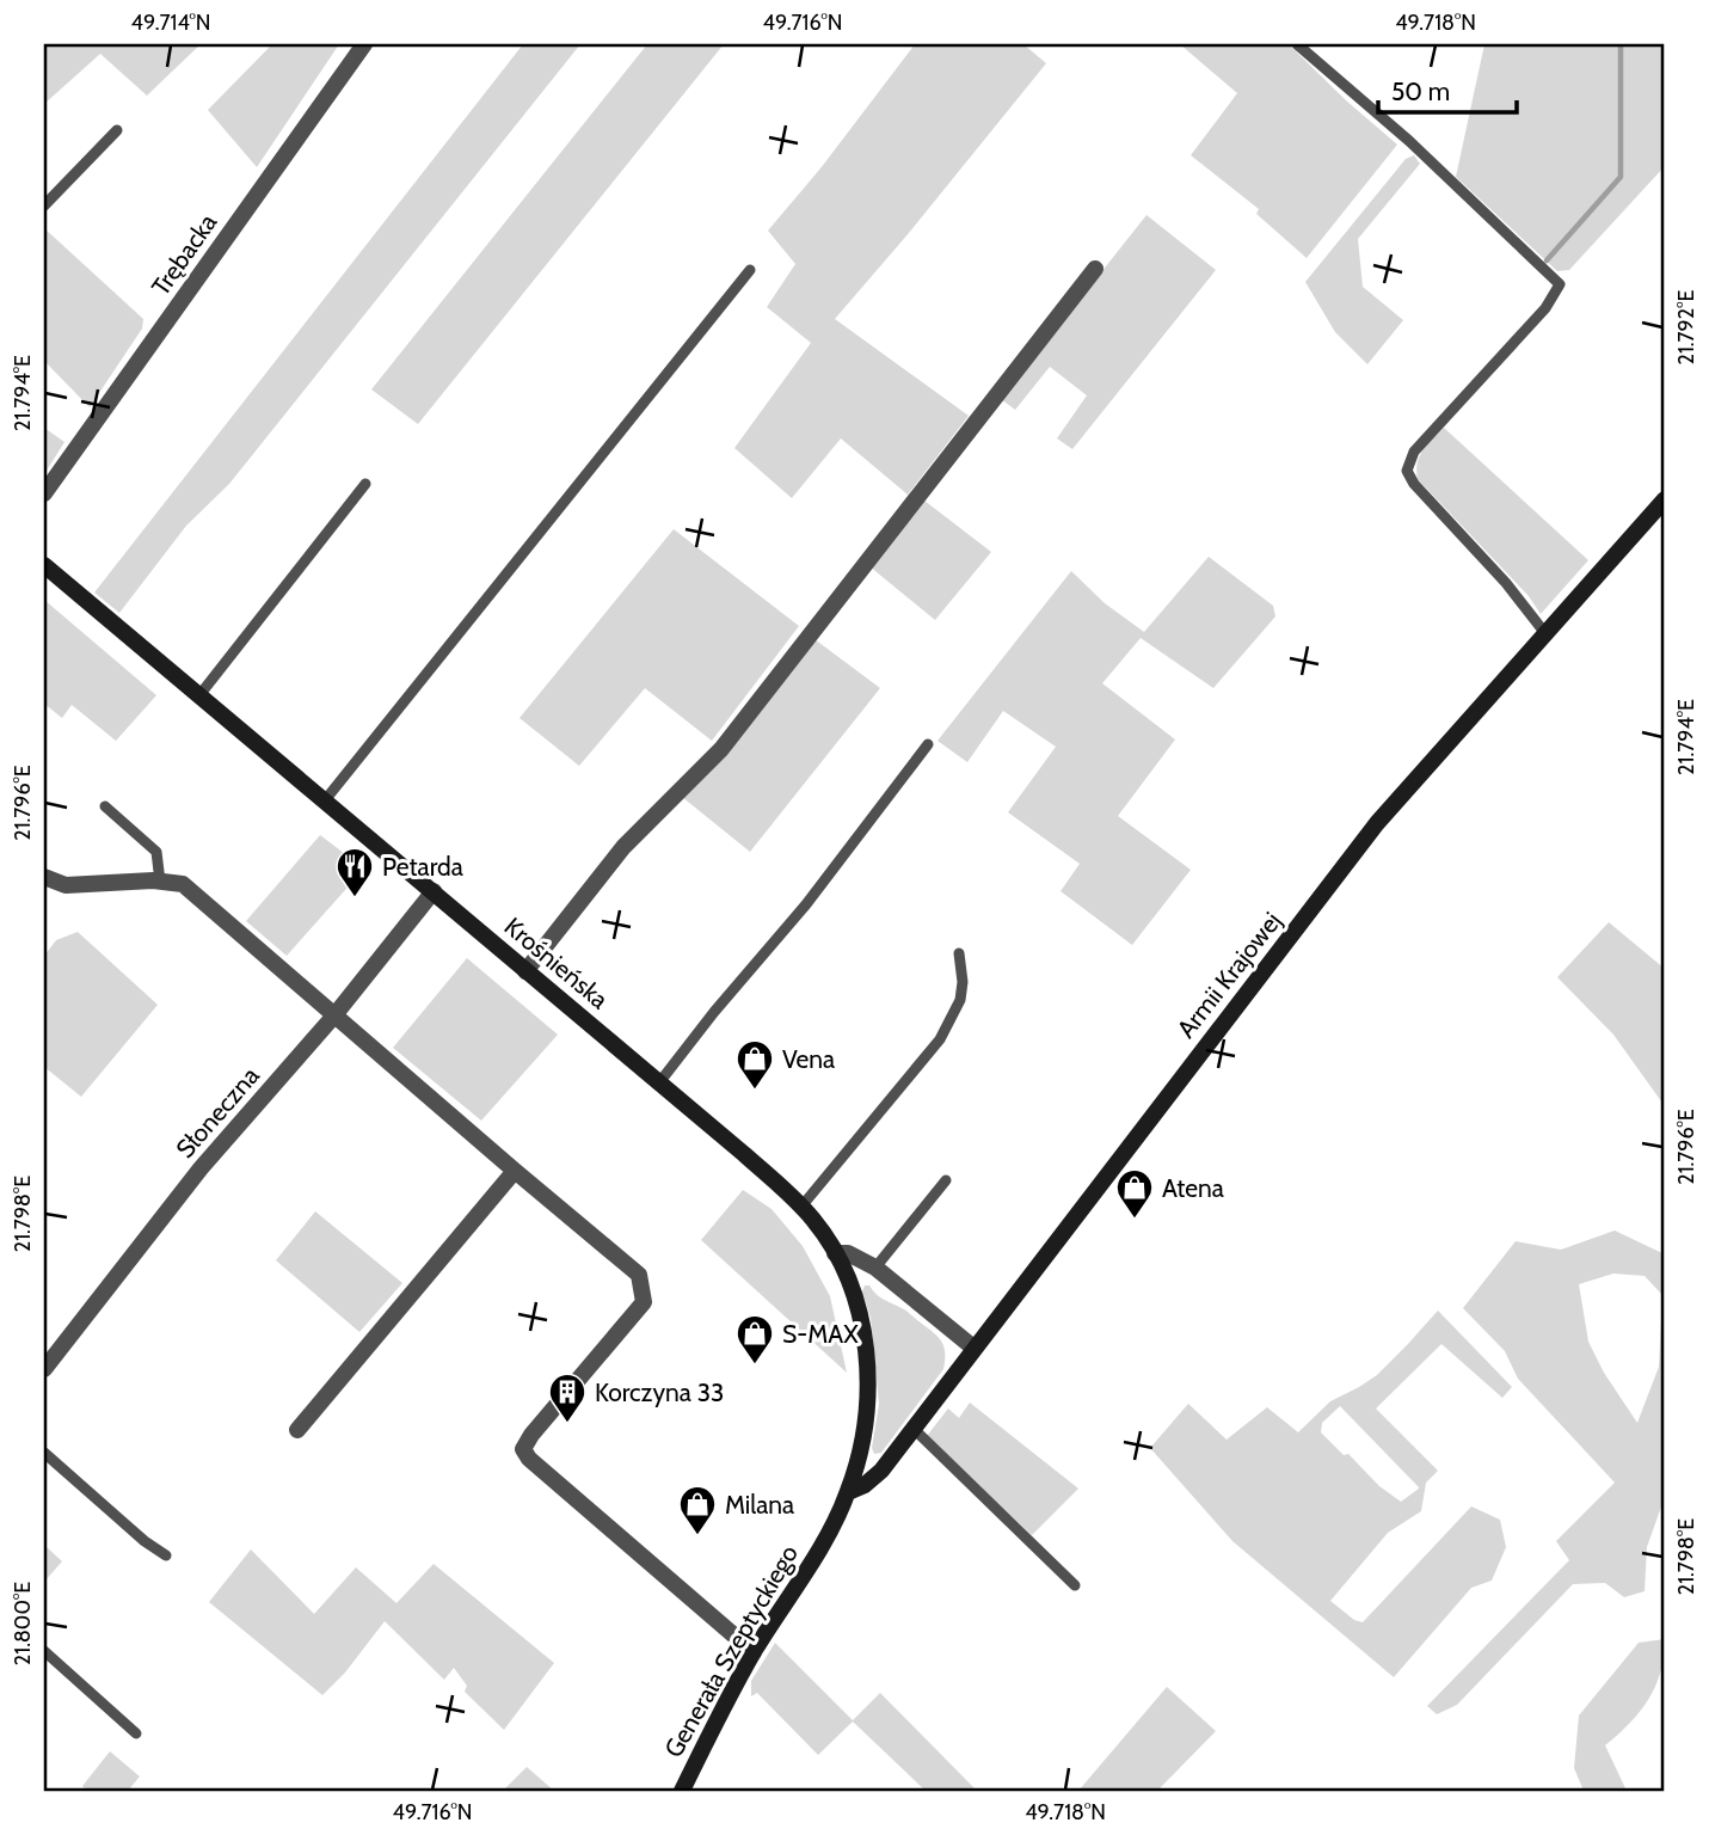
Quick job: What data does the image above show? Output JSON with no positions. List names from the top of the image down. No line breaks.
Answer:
{"streets":{"main road":["Krośnieńska","Armii Krajowej","Generała Szeptyckiego"],"street":["Trębacka","Słoneczna"]},"crossings":[["Krośnieńska","Armii Krajowej"],["Krośnieńska","Słoneczna"],["Krośnieńska","Generała Szeptyckiego"],["Armii Krajowej","Generała Szeptyckiego"]],"places":{"restaurant":["Petarda"],"shop":["Vena","Atena","S-MAX","Milana"],"building":["Korczyna 33"]},"scale_bar":"50 m","coordinates":["49.714°N","49.716°N","49.718°N","21.792°E","21.794°E","21.796°E","21.798°E","21.800°E"]}
